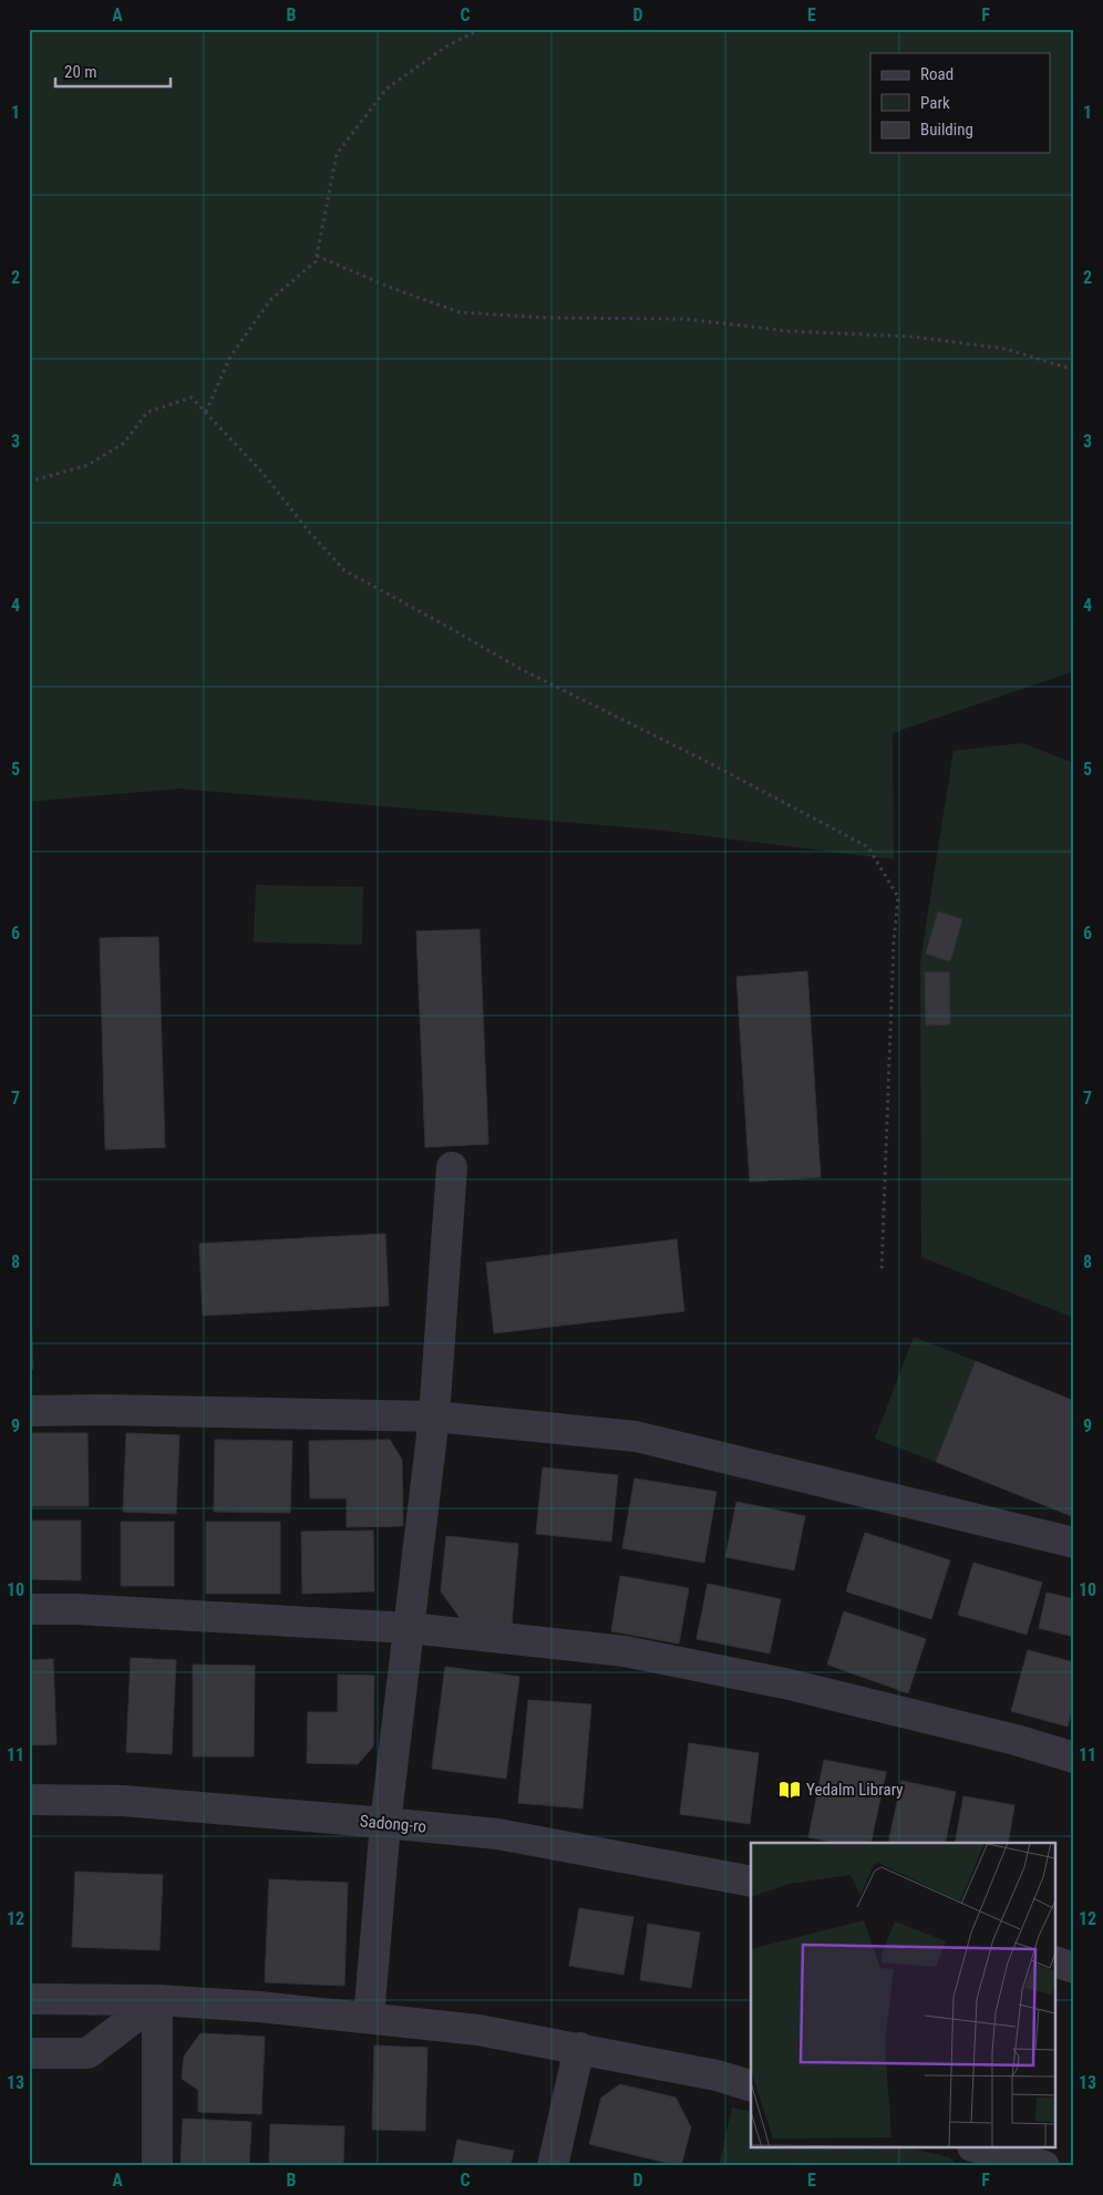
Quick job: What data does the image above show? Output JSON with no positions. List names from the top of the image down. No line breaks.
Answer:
{"streets":{"street":["Sadong-ro"]},"places":{"library":["Yedalm Library"]},"legend":["Road","Park","Building"],"scale_bar":"20 m","grid":{"columns":["A","B","C","D","E","F"],"rows":["1","2","3","4","5","6","7","8","9","10","11","12","13"]}}
